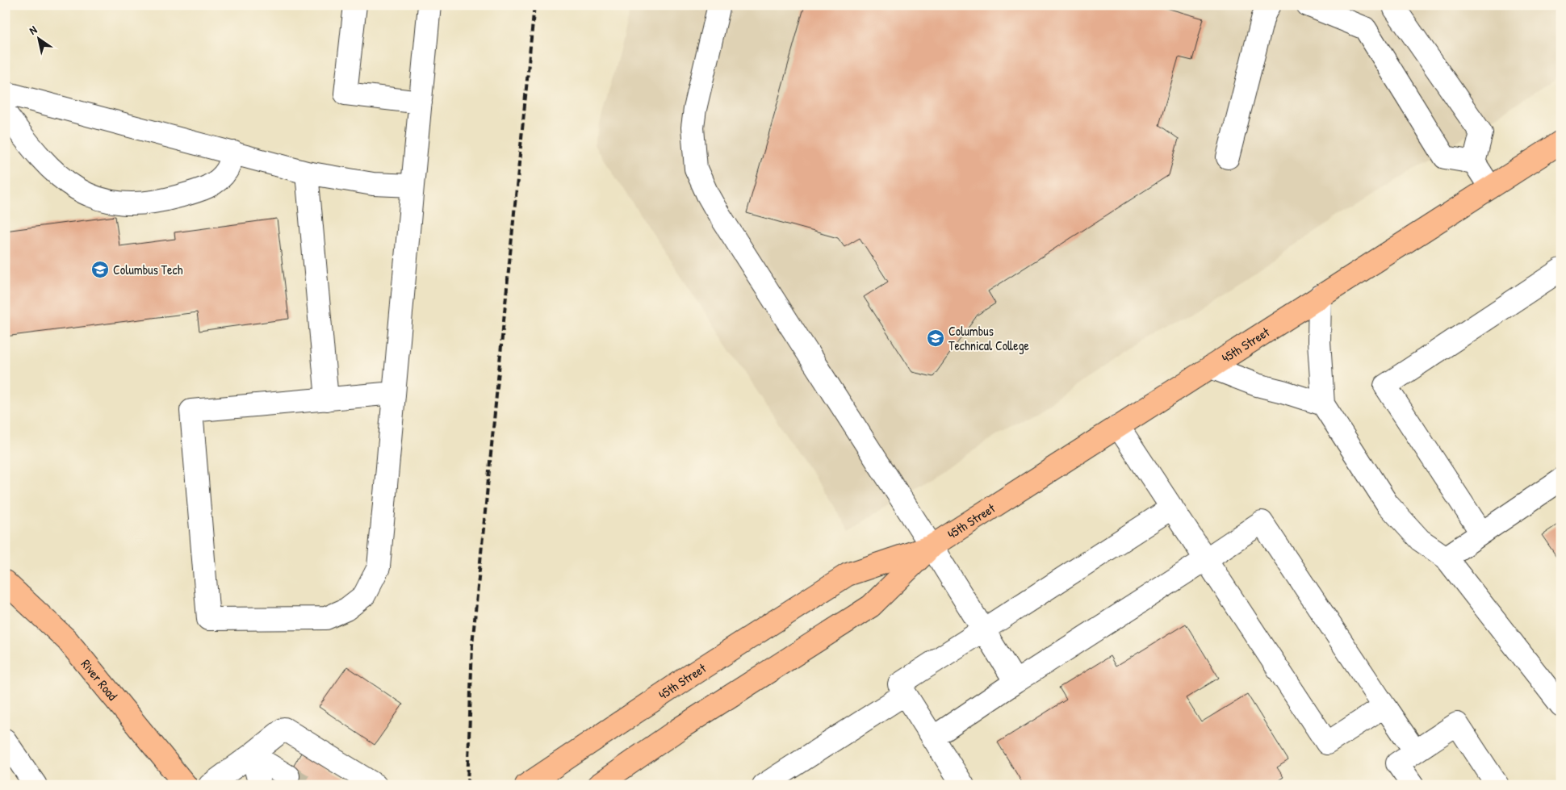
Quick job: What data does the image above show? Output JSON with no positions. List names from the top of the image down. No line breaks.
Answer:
{"streets":{"main road":["45th Street","River Road"]},"places":{"school or university":["Columbus Tech","Columbus Technical College"]},"north":"top left"}
